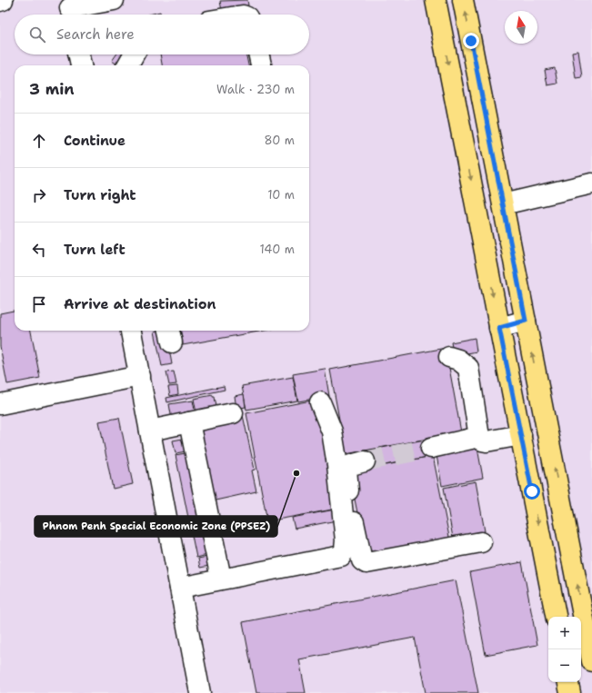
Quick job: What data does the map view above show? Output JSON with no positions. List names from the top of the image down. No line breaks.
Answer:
{"places":["Phnom Penh Special Economic Zone (PPSEZ)"],"north":"top","page":{"search":"Search here","heading":["3 min","Walk · 230 m"],"list":[["Continue","80 m"],["Turn right","10 m"],["Turn left","140 m"],"Arrive at destination"],"map_buttons":["+","−"]}}
